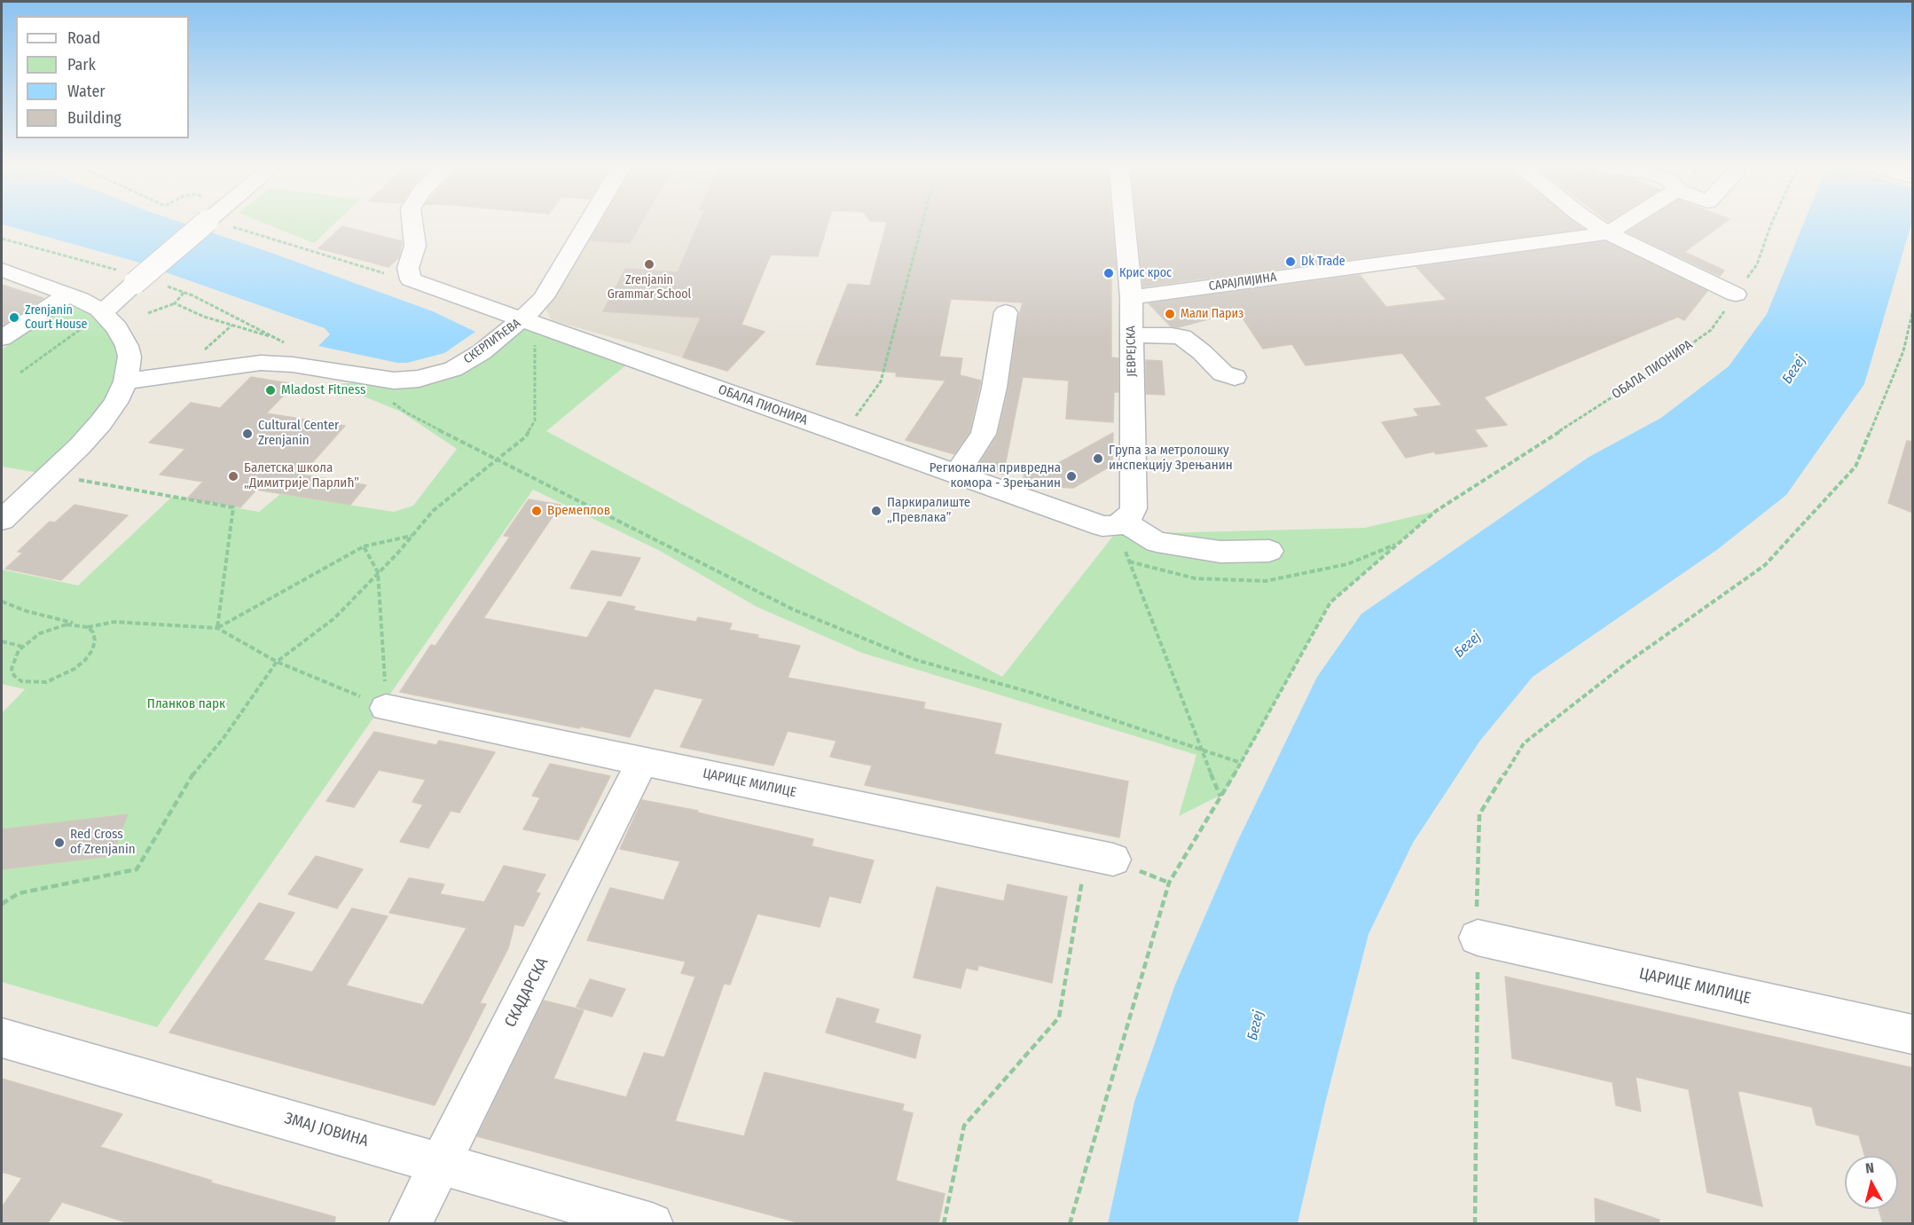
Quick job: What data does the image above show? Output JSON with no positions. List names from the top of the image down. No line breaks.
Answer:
{"streets":{"street":["САРАЈЛИЈИНА","СКЕРЛИЋЕВА","ЈЕВРЕЈСКА","ОБАЛА ПИОНИРА","ЦАРИЦЕ МИЛИЦЕ","СКАДАРСКА","ЗМАЈ ЈОВИНА"]},"crossings":[["САРАЈЛИЈИНА","ЈЕВРЕЈСКА"],["СКЕРЛИЋЕВА","ОБАЛА ПИОНИРА"],["ЈЕВРЕЈСКА","ОБАЛА ПИОНИРА"],["ЦАРИЦЕ МИЛИЦЕ","СКАДАРСКА"],["СКАДАРСКА","ЗМАЈ ЈОВИНА"]],"water":["Бегеј"],"parks":["Планков парк"],"places":["Dk Trade","Zrenjanin Grammar School","Крис крос","Мали Париз","Zrenjanin Court House","Mladost Fitness","Cultural Center Zrenjanin","Група за метролошку инспекцију Зрењанин","Балетска школа „Димитрије Парлић”","Регионална привредна комора - Зрењанин","Времеплов","Паркиралиште „Превлака”","Red Cross of Zrenjanin"],"legend":["Road","Park","Water","Building"],"north":"top"}
